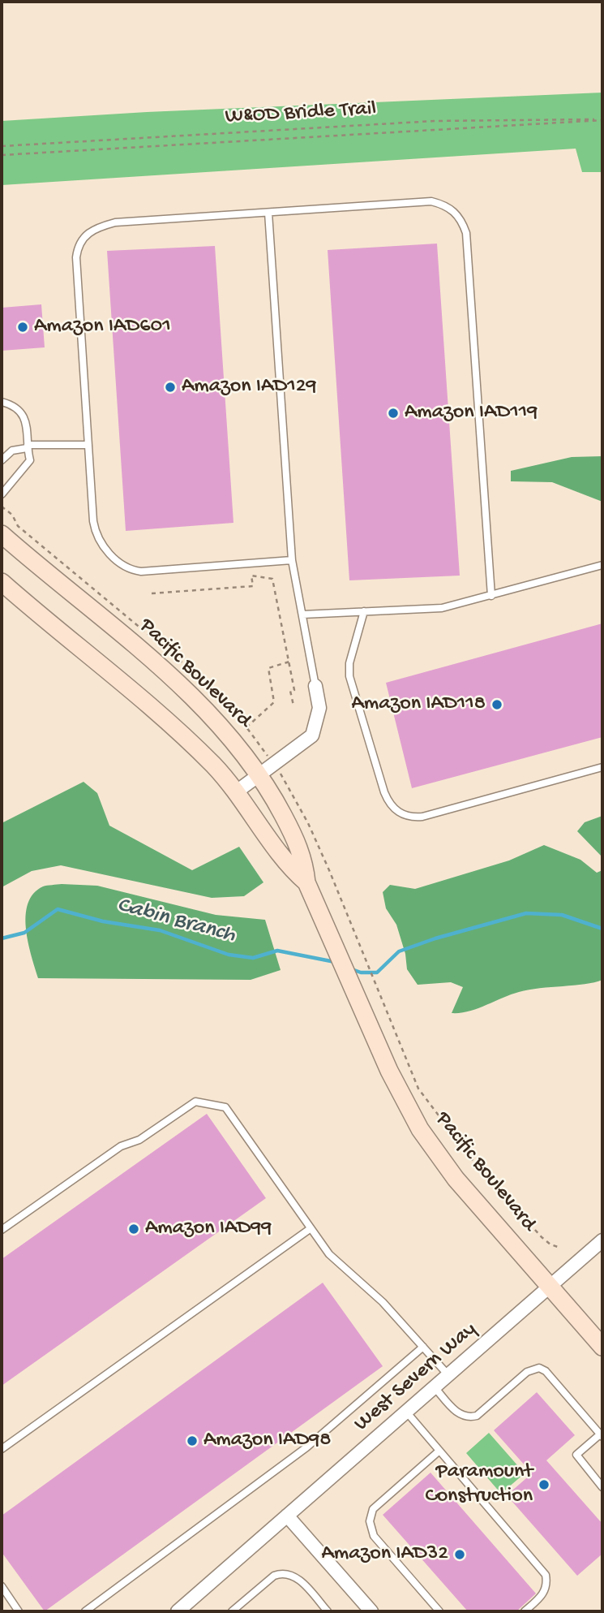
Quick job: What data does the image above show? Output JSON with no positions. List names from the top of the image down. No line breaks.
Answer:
{"streets":{"main road":["Pacific Boulevard"],"street":["West Severn Way"],"path":["W&OD Bridle Trail"]},"crossings":[["Pacific Boulevard","West Severn Way"]],"water":["Cabin Branch"],"places":["Amazon IAD601","Amazon IAD129","Amazon IAD119","Amazon IAD118","Amazon IAD99","Amazon IAD98","Paramount Construction","Amazon IAD32"]}
